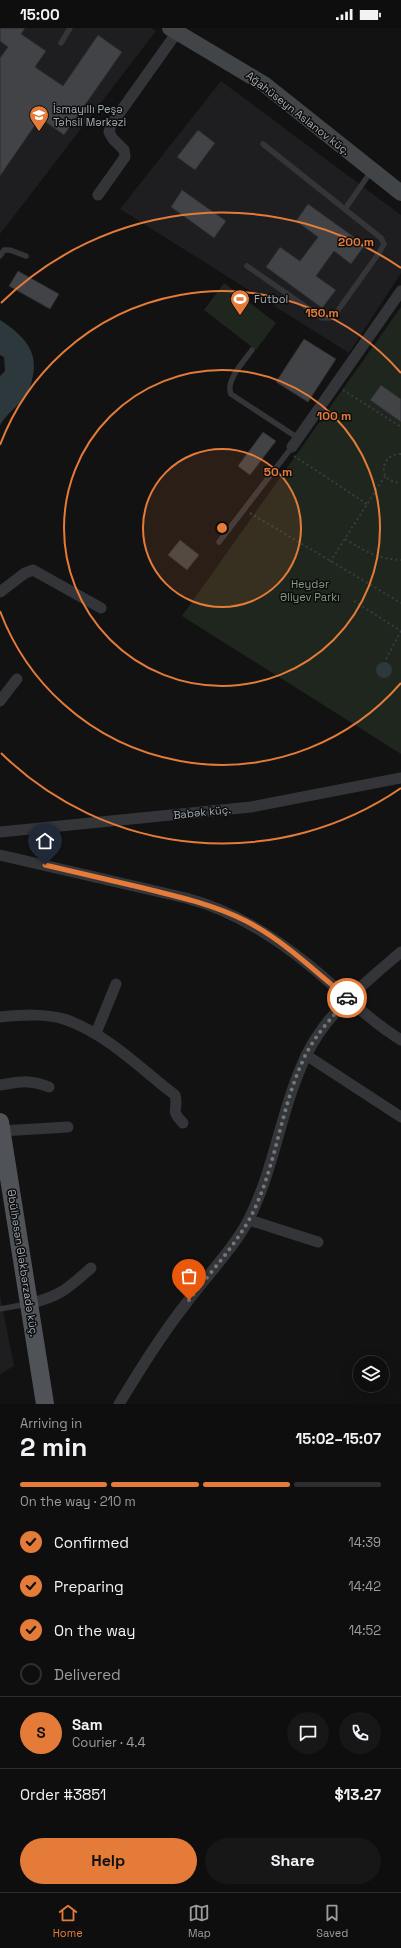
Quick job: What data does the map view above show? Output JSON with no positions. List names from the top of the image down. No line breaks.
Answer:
{"streets":{"main road":["Əbülhəsən Ələkbərzadə küç."],"street":["Ağahüseyn Aslanov küç.","Babək küç."]},"parks":["Heydər Əliyev Parkı"],"places":{"school or university":["İsmayıllı Peşə Təhsil Mərkəzi"],"sports":["Futbol"]},"page":{"status":"15:00","heading":["2 min","Arriving in","15:02–15:07"],"panel":["Sam","Courier · 4.4","Order #3851","$13.27"],"bar":"On the way · 210 m","list":[["Confirmed","14:39"],["Preparing","14:42"],["On the way","14:52"],"Delivered"],"round":"S","buttons":["Help","Share"],"tabs":["Home","Map","Saved"]},"rings":["200 m","150 m","100 m","50 m"]}
